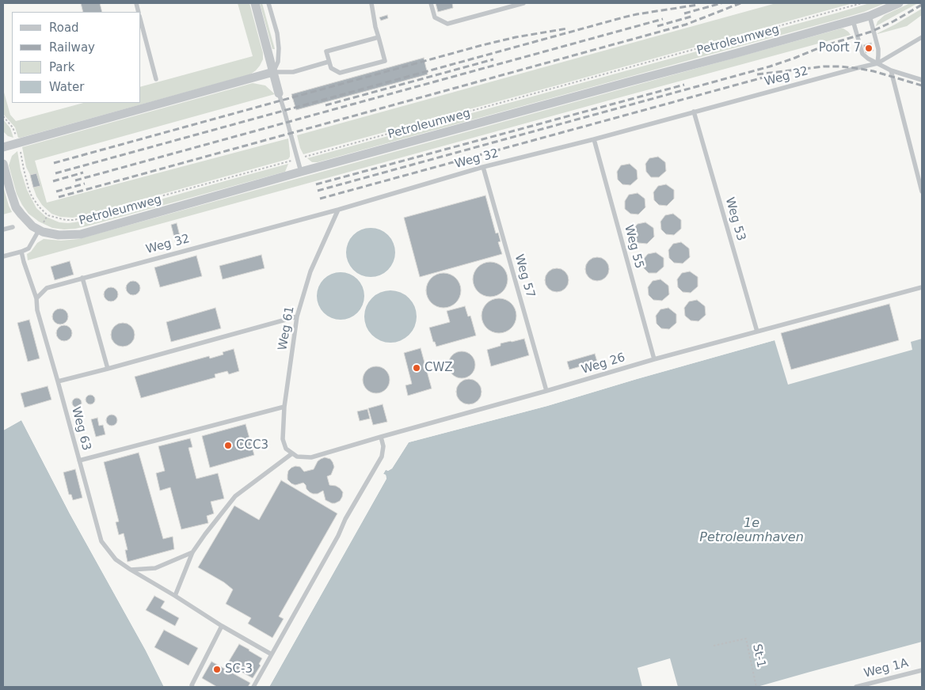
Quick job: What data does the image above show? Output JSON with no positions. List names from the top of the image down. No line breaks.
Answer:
{"streets":{"street":["Petroleumweg"],"lane":["Weg 32","Weg 53","Weg 55","Weg 57","Weg 61","Weg 26","Weg 63","Weg 1A"],"path":["St-1"]},"crossings":[["Weg 32","Weg 53"],["Weg 32","Weg 55"],["Weg 32","Weg 57"],["Weg 32","Weg 61"],["Weg 32","Weg 63"],["Weg 53","Weg 26"],["Weg 55","Weg 26"],["Weg 57","Weg 26"],["Weg 61","Weg 26"]],"water":["1e Petroleumhaven"],"places":["Poort 7","CWZ","CCC3","SC-3"],"legend":["Road","Railway","Park","Water"]}
